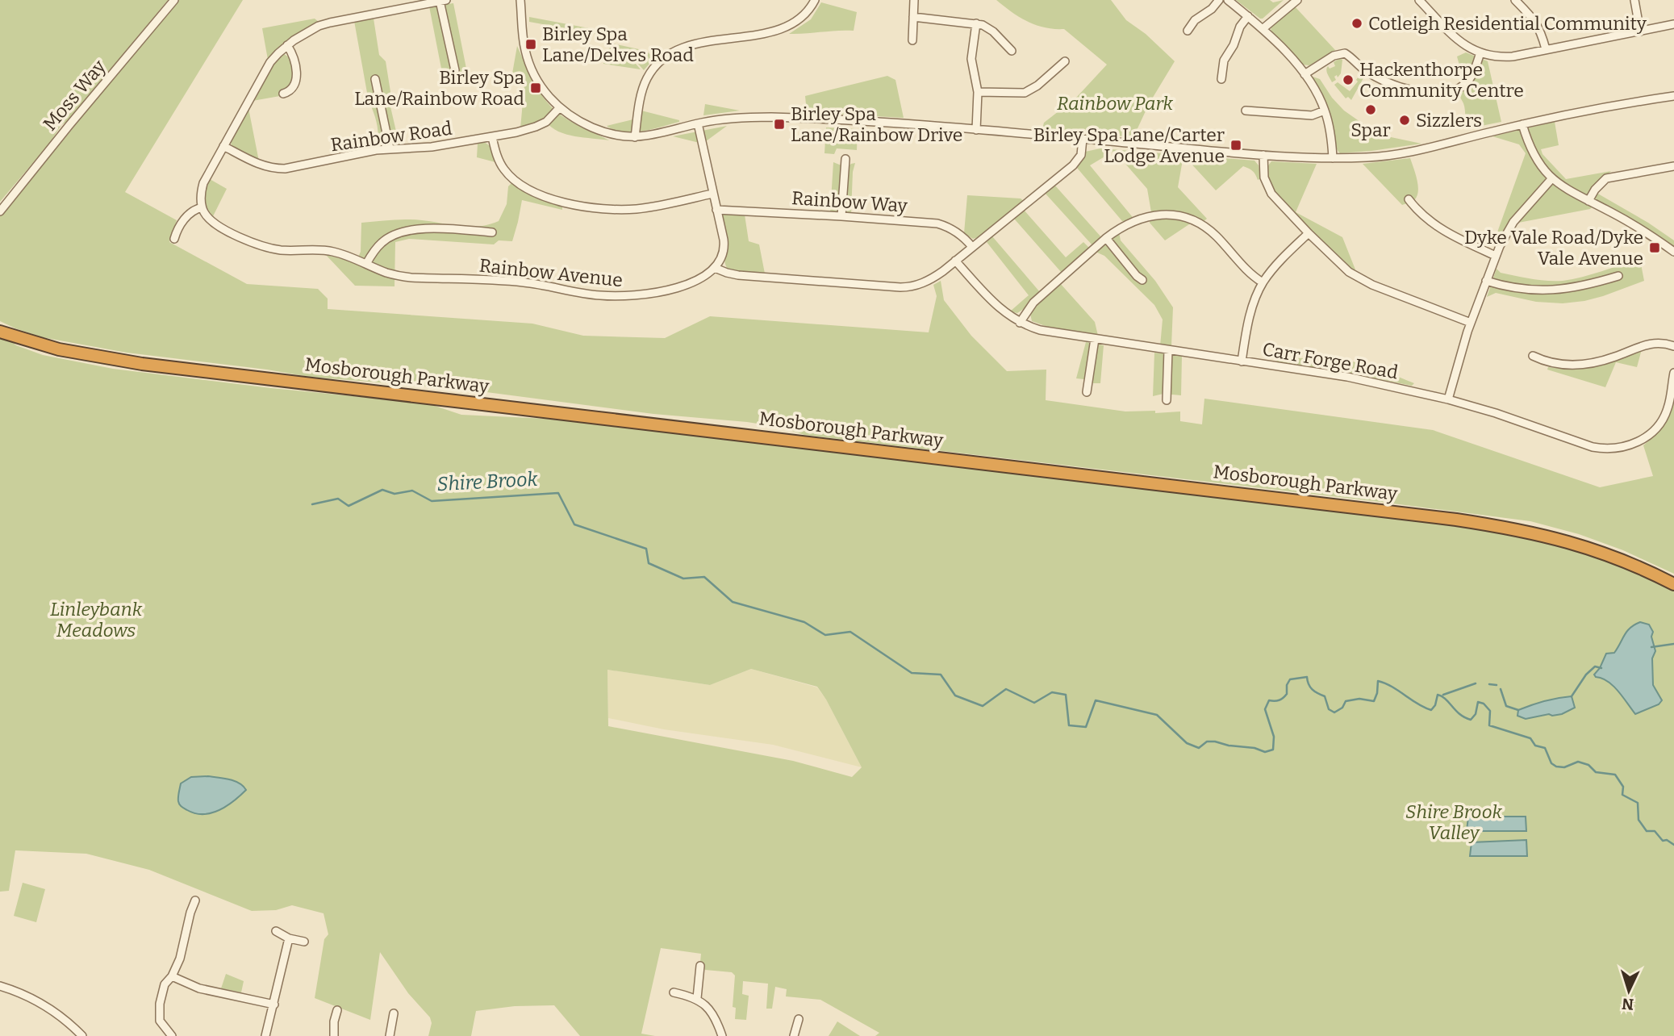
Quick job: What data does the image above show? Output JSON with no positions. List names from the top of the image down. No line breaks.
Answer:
{"streets":{"highway":["Mosborough Parkway"],"street":["Moss Way","Rainbow Road","Rainbow Way","Rainbow Avenue","Carr Forge Road"]},"water":["Shire Brook"],"parks":["Rainbow Park","Linleybank Meadows","Shire Brook Valley"],"places":{"other":["Cotleigh Residential Community","Hackenthorpe Community Centre","Spar","Sizzlers"],"transit":["Birley Spa Lane/Delves Road","Birley Spa Lane/Rainbow Road","Birley Spa Lane/Rainbow Drive","Birley Spa Lane/Carter Lodge Avenue","Dyke Vale Road/Dyke Vale Avenue"]},"north":"bottom"}
